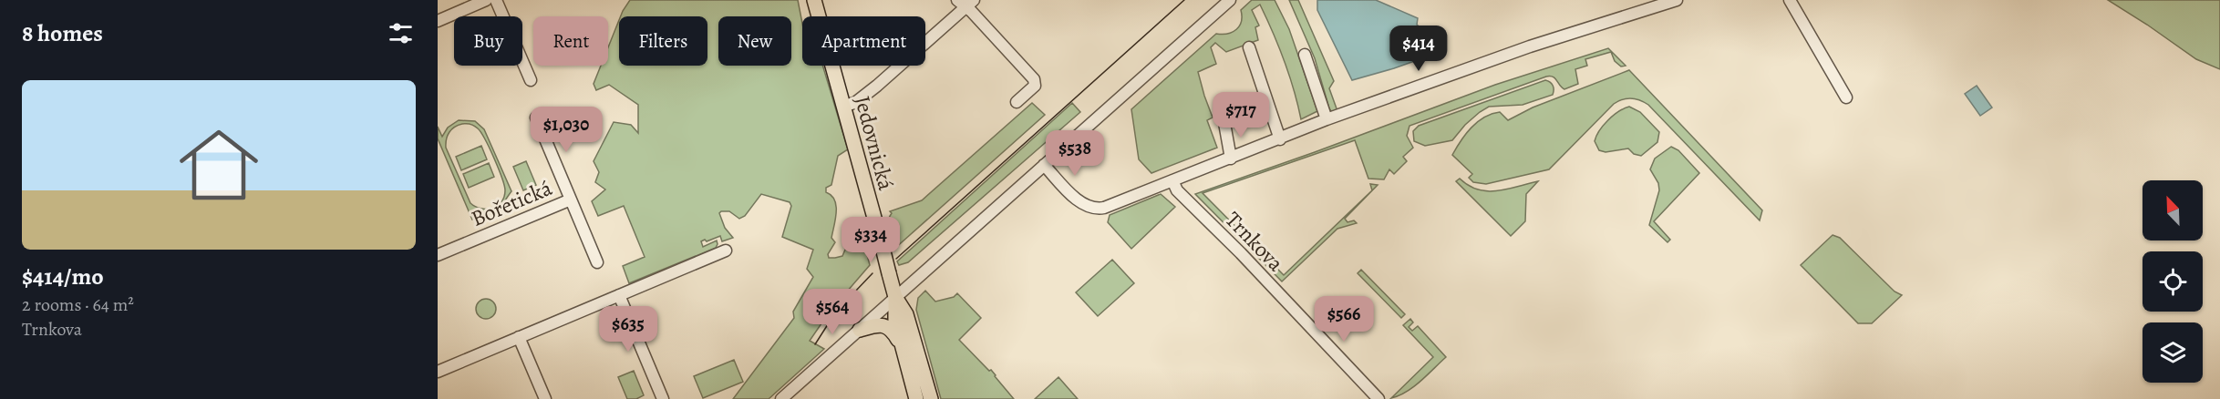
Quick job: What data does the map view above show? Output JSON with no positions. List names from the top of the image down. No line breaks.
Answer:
{"streets":{"main road":["Jedovnická"],"street":["Bořetická","Trnkova"]},"north":"top left","page":{"heading":"8 homes","chip":["Buy","Rent","Filters","New","Apartment"],"price":["$414","$717","$1,030","$538","$334","$564","$566","$635"],"list":[{"name":"$414/mo","note":"2 rooms · 64 m² · Trnkova"}]}}
